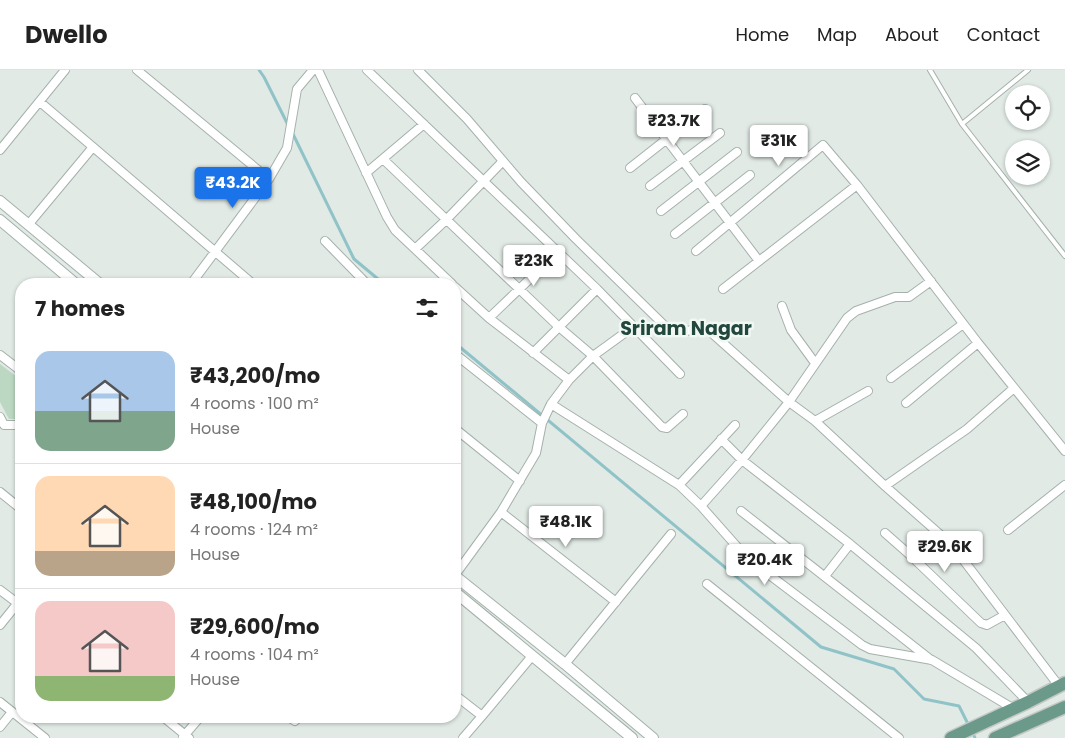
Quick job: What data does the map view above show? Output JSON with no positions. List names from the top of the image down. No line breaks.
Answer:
{"districts":["Sriram Nagar"],"page":{"header":"Dwello","nav":["Home","Map","About","Contact"],"price":["₹23.7K","₹31K","₹43.2K","₹23K","₹48.1K","₹29.6K","₹20.4K"],"heading":"7 homes","list":[{"name":"₹43,200/mo","note":"4 rooms · 100 m² · House"},{"name":"₹48,100/mo","note":"4 rooms · 124 m² · House"},{"name":"₹29,600/mo","note":"4 rooms · 104 m² · House"}]}}
